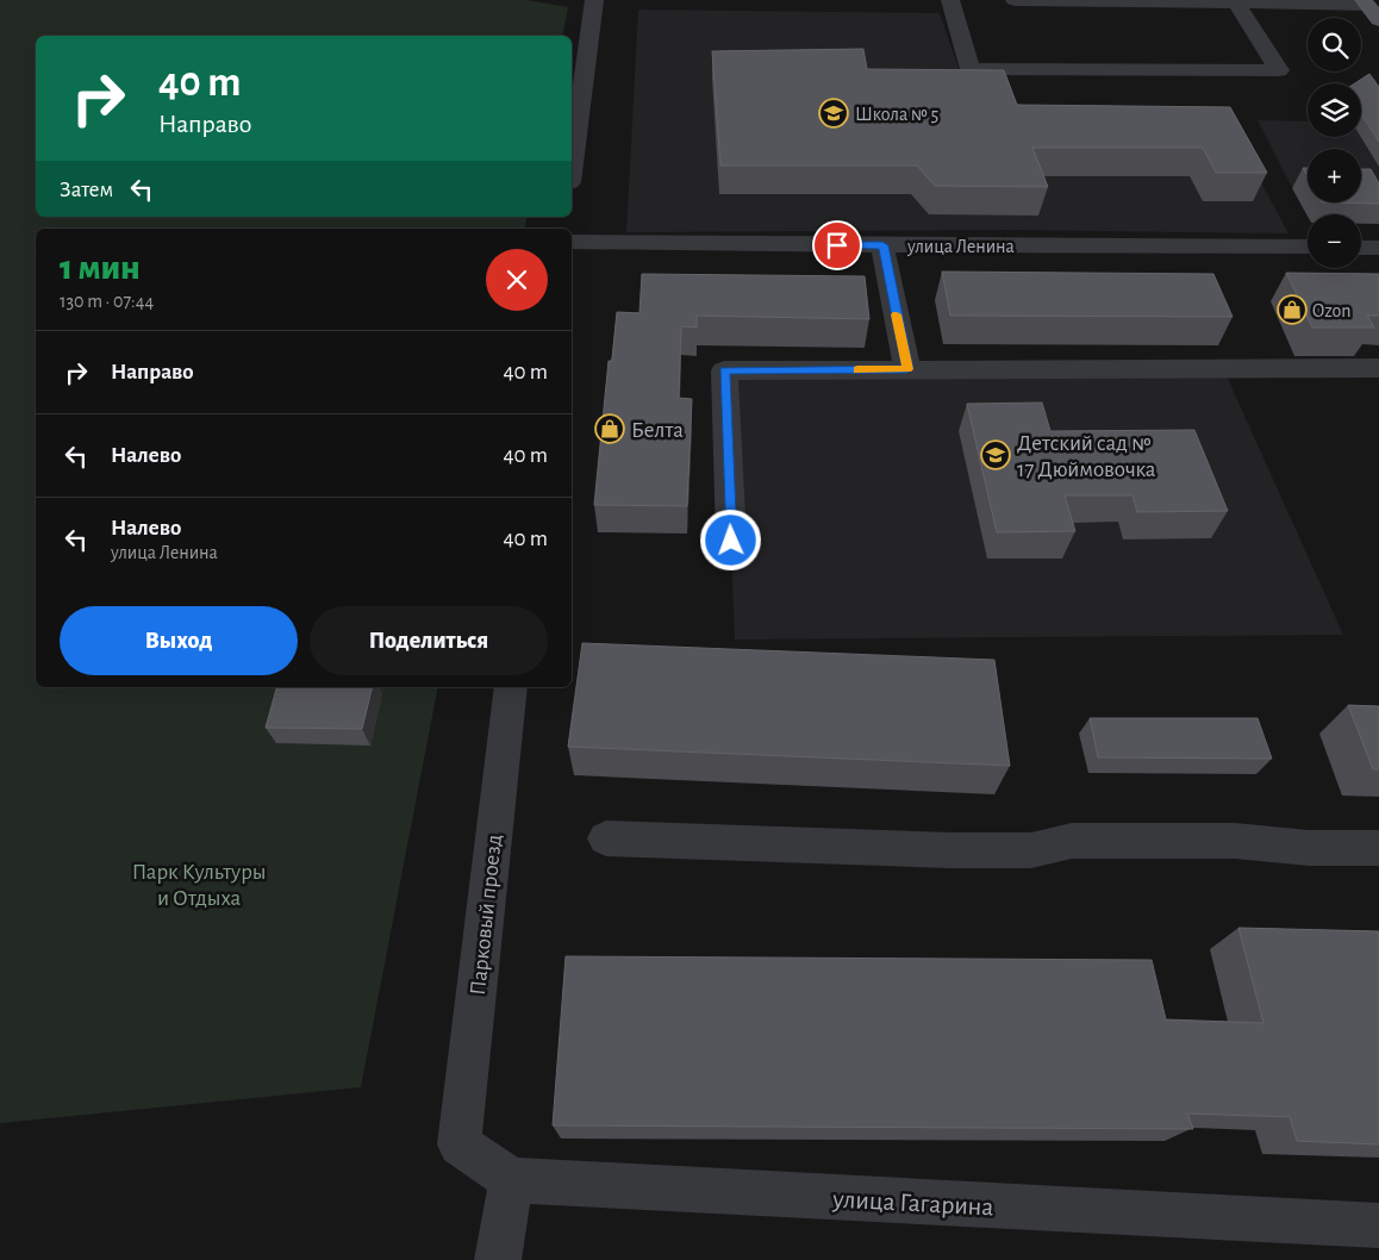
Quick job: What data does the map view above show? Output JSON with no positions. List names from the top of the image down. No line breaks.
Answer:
{"streets":{"street":["улица Ленина","Парковый проезд","улица Гагарина"]},"crossings":[["Парковый проезд","улица Гагарина"]],"parks":["Парк Культуры и Отдыха"],"places":{"school or university":["Школа № 5","Детский сад № 17 Дюймовочка"],"shop":["Ozon","Белта"]},"page":{"map_buttons":["+","−"],"turn":["40 m","Направо"],"then":"Затем","heading":["1 мин","130 m · 07:44"],"list":[{"name":"Направо","value":"40 m"},{"name":"Налево","value":"40 m"},{"name":"Налево","note":"улица Ленина","value":"40 m"}],"buttons":["Выход","Поделиться"]}}
